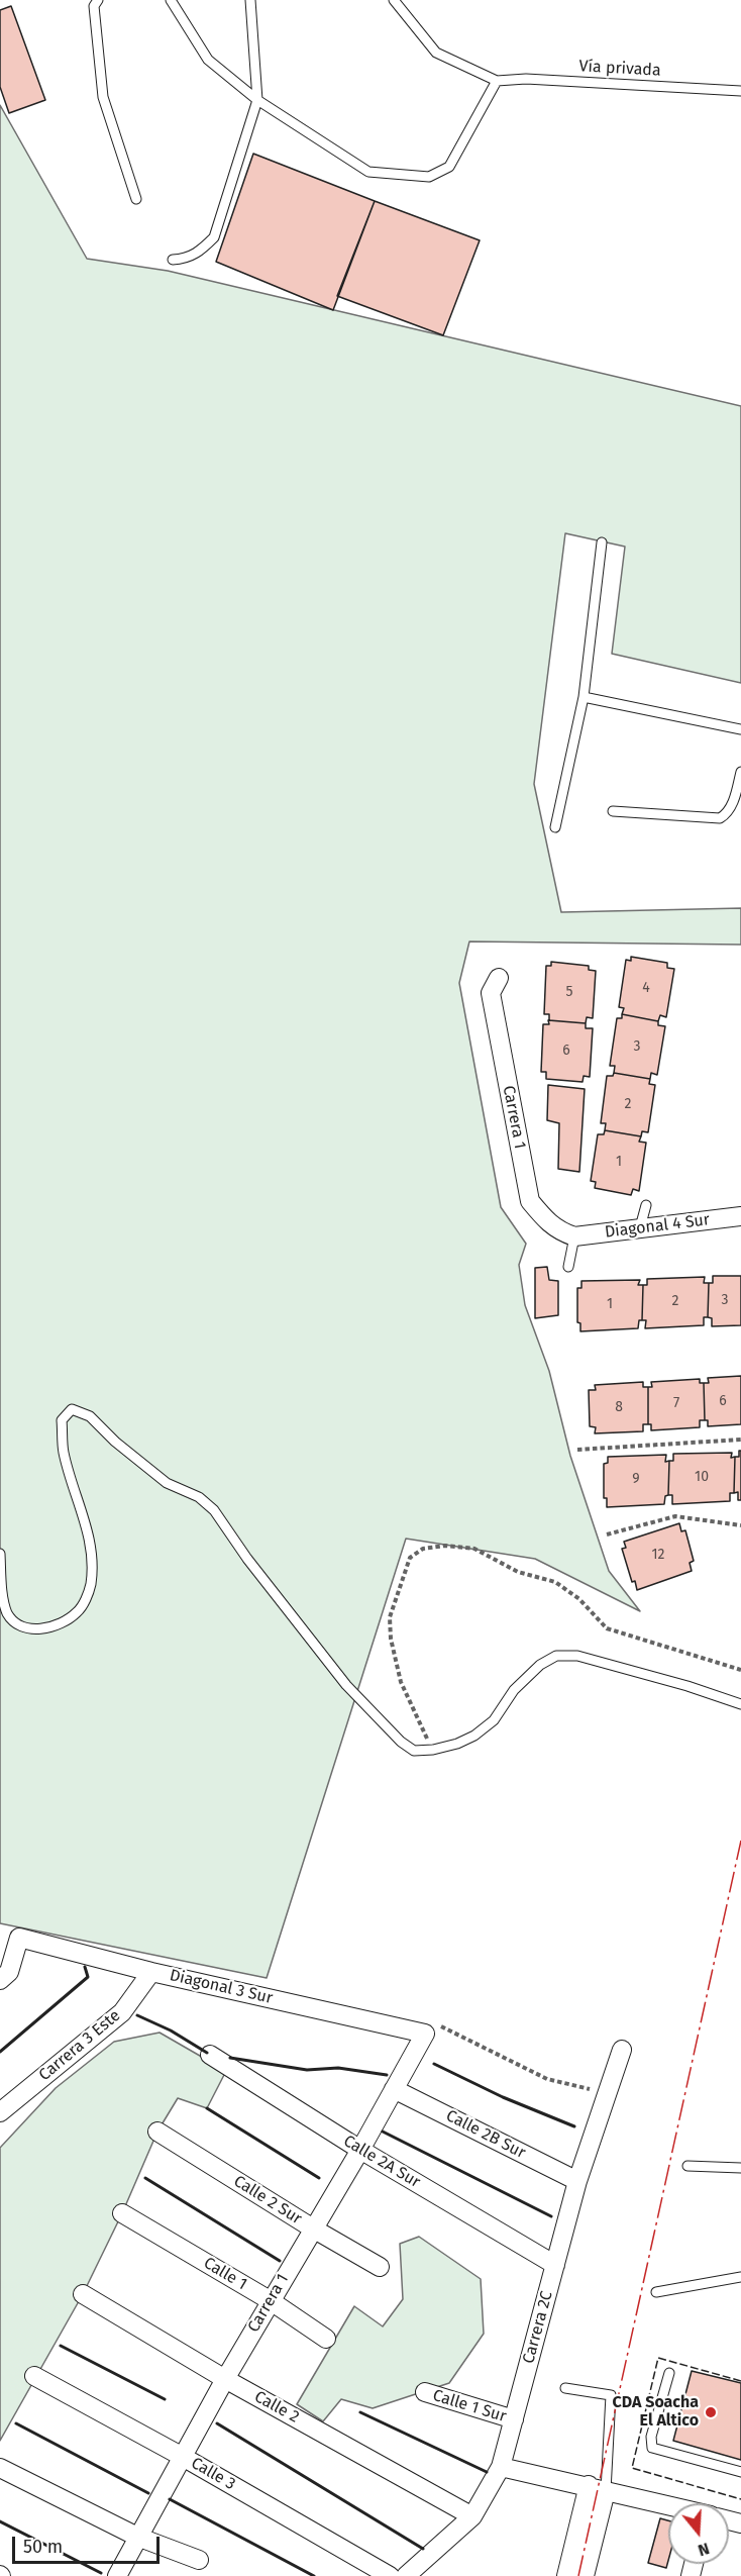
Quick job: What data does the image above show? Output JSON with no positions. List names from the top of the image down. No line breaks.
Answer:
{"streets":{"street":["Carrera 1","Diagonal 4 Sur","Diagonal 3 Sur","Carrera 3 Este","Calle 2B Sur","Calle 2A Sur","Calle 2 Sur","Calle 1","Carrera 2C","Calle 1 Sur","Calle 2","Calle 3"],"lane":["Vía privada"]},"crossings":[["Carrera 1","Diagonal 4 Sur"],["Carrera 1","Diagonal 3 Sur"],["Carrera 1","Calle 2B Sur"],["Carrera 1","Calle 2A Sur"],["Carrera 1","Calle 2 Sur"],["Carrera 1","Calle 1"],["Carrera 1","Calle 2"],["Carrera 1","Calle 3"],["Diagonal 3 Sur","Carrera 3 Este"],["Calle 2B Sur","Carrera 2C"],["Calle 2A Sur","Carrera 2C"],["Carrera 2C","Calle 1 Sur"],["Carrera 2C","Calle 2"]],"places":["CDA Soacha El Altico"],"house_numbers":["4","5","3","6","2","1","3","2","1","6","7","8","10","9","12"],"scale_bar":"50 m","north":"bottom"}
